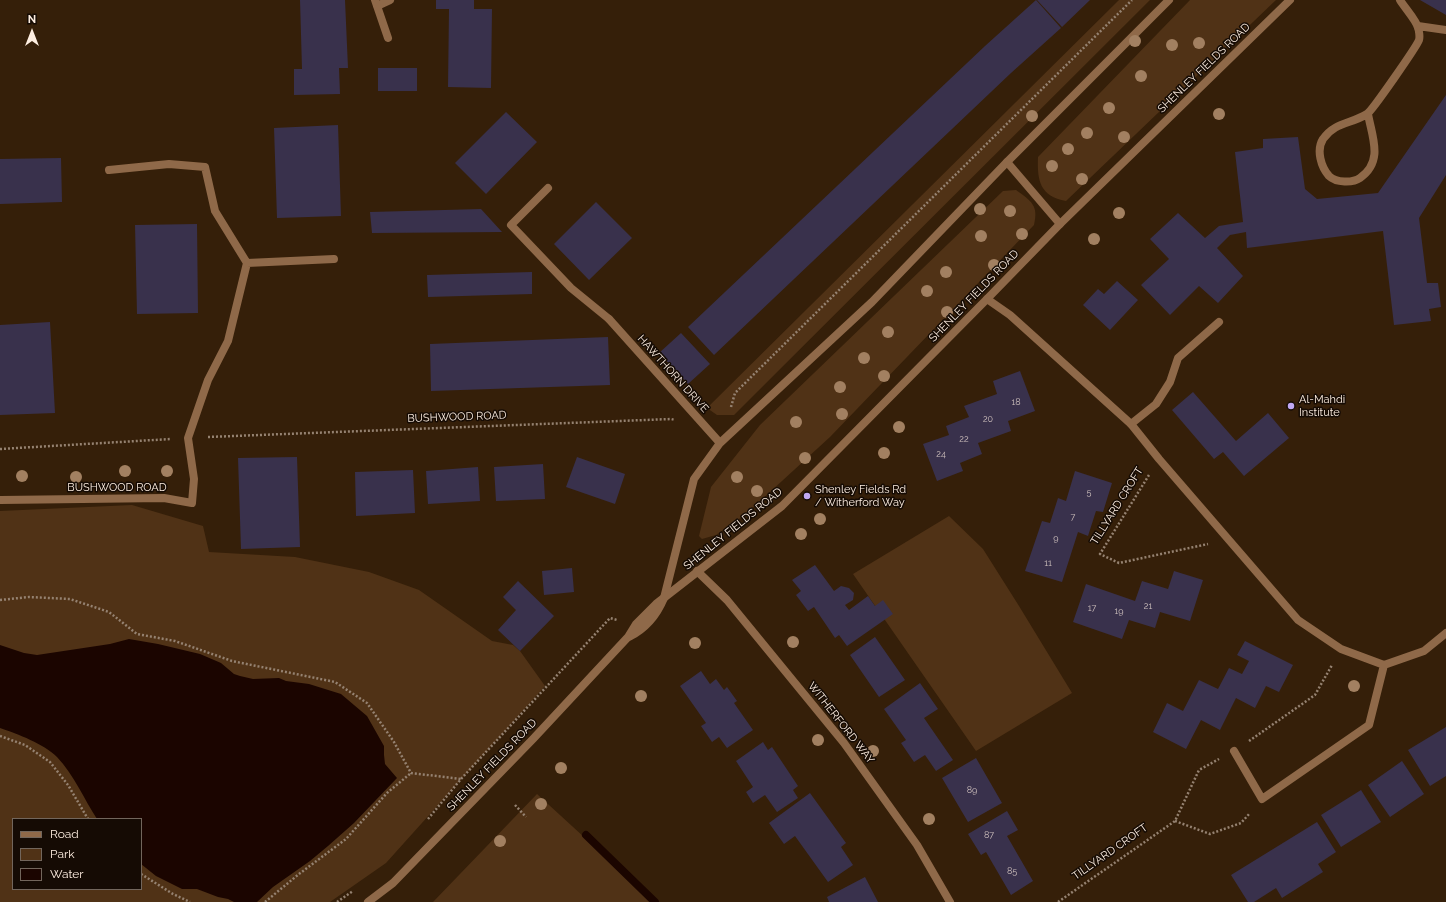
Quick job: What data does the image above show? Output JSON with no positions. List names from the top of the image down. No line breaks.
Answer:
{"streets":{"street":["SHENLEY FIELDS ROAD","HAWTHORN DRIVE","BUSHWOOD ROAD","WITHERFORD WAY"],"path":["TILLYARD CROFT"]},"crossings":[["SHENLEY FIELDS ROAD","HAWTHORN DRIVE"],["SHENLEY FIELDS ROAD","WITHERFORD WAY"]],"places":["Al-Mahdi Institute","Shenley Fields Rd / Witherford Way"],"house_numbers":["18","20","22","24","5","7","9","11","21","17","19","89","87","85"],"legend":["Road","Park","Water"],"north":"top"}
